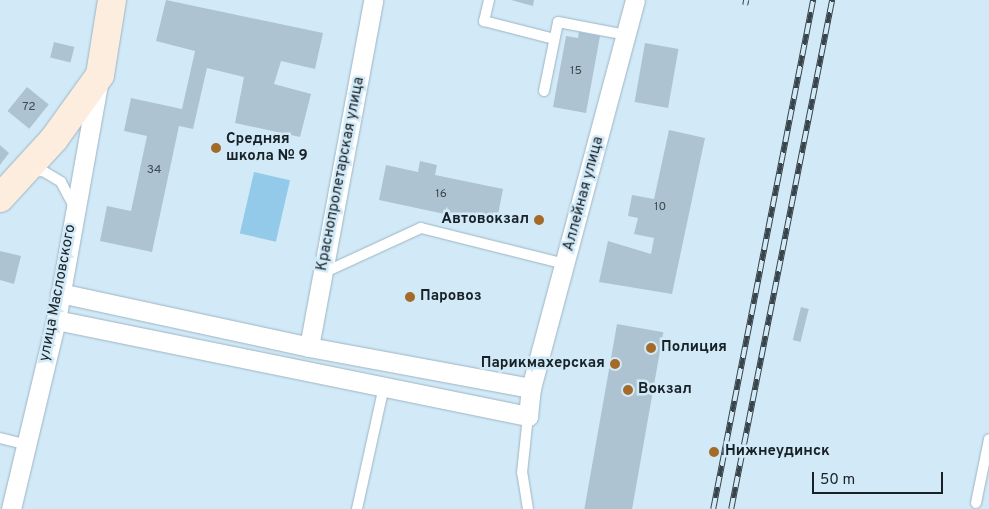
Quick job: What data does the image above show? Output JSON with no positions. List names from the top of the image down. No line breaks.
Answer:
{"streets":{"street":["Краснопролетарская улица","Аллейная улица","улица Масловского"]},"places":["Средняя школа № 9","Автовокзал","Паровоз","Полиция","Парикмахерская","Вокзал","Нижнеудинск"],"house_numbers":["15","72","34","16","10"],"scale_bar":"50 m"}
